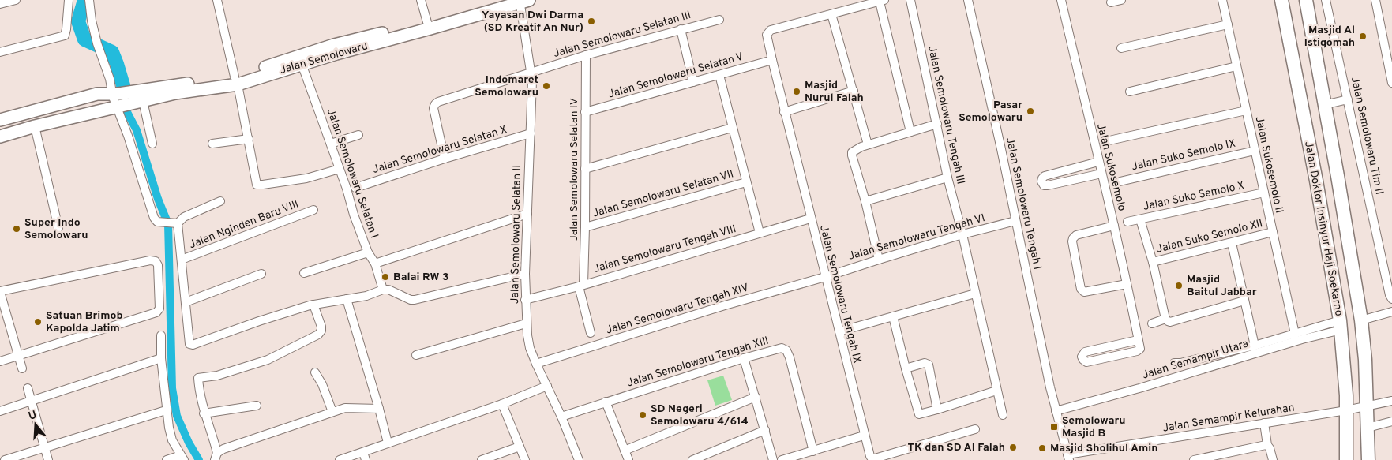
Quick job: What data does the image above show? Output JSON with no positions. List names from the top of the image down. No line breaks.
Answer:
{"streets":{"main road":["Jalan Semolowaru","Jalan Doktor Insinyur Haji Soekarno"],"street":["Jalan Semolowaru Selatan III","Jalan Semolowaru Selatan V","Jalan Semolowaru Tengah III","Jalan Semolowaru Tim II","Jalan Semolowaru Selatan X","Jalan Suko Semolo IX","Jalan Sukosemolo II","Jalan Sukosemolo","Jalan Semolowaru Selatan IV","Jalan Semolowaru Selatan I","Jalan Semolowaru Selatan VII","Jalan Suko Semolo X","Jalan Semolowaru Tengah I","Jalan Nginden Baru VIII","Jalan Semolowaru Selatan II","Jalan Suko Semolo XII","Jalan Semolowaru Tengah VI","Jalan Semolowaru Tengah VIII","Jalan Semolowaru Tengah IX","Jalan Semolowaru Tengah XIV","Jalan Semampir Utara","Jalan Semolowaru Tengah XIII","Jalan Semampir Kelurahan"]},"crossings":[["Jalan Semolowaru Selatan III","Jalan Semolowaru Selatan X"],["Jalan Semolowaru Selatan III","Jalan Semolowaru Selatan IV"],["Jalan Semolowaru Selatan III","Jalan Semolowaru Selatan II"],["Jalan Semolowaru","Jalan Semolowaru Selatan I"],["Jalan Semolowaru","Jalan Semolowaru Selatan II"],["Jalan Semolowaru Selatan V","Jalan Semolowaru Selatan IV"],["Jalan Semolowaru Selatan V","Jalan Semolowaru Tengah IX"],["Jalan Semolowaru Tengah III","Jalan Semolowaru Tengah VI"],["Jalan Semolowaru Selatan X","Jalan Semolowaru Selatan II"],["Jalan Suko Semolo IX","Jalan Sukosemolo II"],["Jalan Sukosemolo II","Jalan Suko Semolo X"],["Jalan Sukosemolo II","Jalan Suko Semolo XII"],["Jalan Semolowaru Selatan IV","Jalan Semolowaru Selatan VII"],["Jalan Semolowaru Selatan IV","Jalan Semolowaru Tengah VIII"],["Jalan Semolowaru Tengah I","Jalan Semolowaru Tengah VI"],["Jalan Semolowaru Tengah I","Jalan Semampir Utara"],["Jalan Semolowaru Tengah I","Jalan Semampir Kelurahan"],["Jalan Doktor Insinyur Haji Soekarno","Jalan Semampir Utara"],["Jalan Doktor Insinyur Haji Soekarno","Jalan Semampir Kelurahan"],["Jalan Semolowaru Selatan II","Jalan Semolowaru Tengah VIII"],["Jalan Semolowaru Selatan II","Jalan Semolowaru Tengah XIV"],["Jalan Semolowaru Selatan II","Jalan Semolowaru Tengah XIII"],["Jalan Semolowaru Tengah VI","Jalan Semolowaru Tengah IX"],["Jalan Semolowaru Tengah VI","Jalan Semolowaru Tengah XIV"],["Jalan Semolowaru Tengah VIII","Jalan Semolowaru Tengah IX"],["Jalan Semolowaru Tengah IX","Jalan Semolowaru Tengah XIV"]],"places":{"other":["Yayasan Dwi Darma (SD Kreatif An Nur)","Masjid Al Istiqomah","Indomaret Semolowaru","Masjid Nurul Falah","Pasar Semolowaru","Super Indo Semolowaru","Balai RW 3","Masjid Baitul Jabbar","Satuan Brimob Kapolda Jatim","SD Negeri Semolowaru 4/614","TK dan SD Al Falah","Masjid Sholihul Amin"],"transit":["Semolowaru Masjid B"]},"north":"top"}
